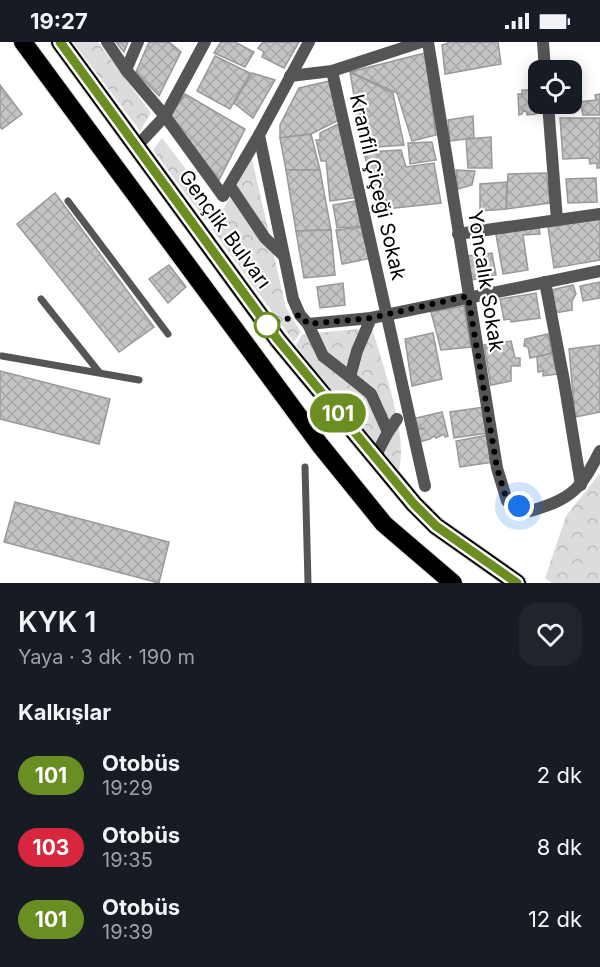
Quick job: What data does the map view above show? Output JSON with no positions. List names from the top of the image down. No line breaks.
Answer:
{"streets":{"highway":["Gençlik Bulvarı"],"street":["Kranfil Çiçeği Sokak","Yoncalık Sokak"]},"lines":["bus line 101"],"page":{"status":"19:27","on_map":"101","heading":[["KYK 1","Yaya · 3 dk · 190 m"],"Kalkışlar"],"list":[{"mark":"101","name":"Otobüs","note":"19:29","value":"2 dk"},{"mark":"103","name":"Otobüs","note":"19:35","value":"8 dk"},{"mark":"101","name":"Otobüs","note":"19:39","value":"12 dk"}]}}
